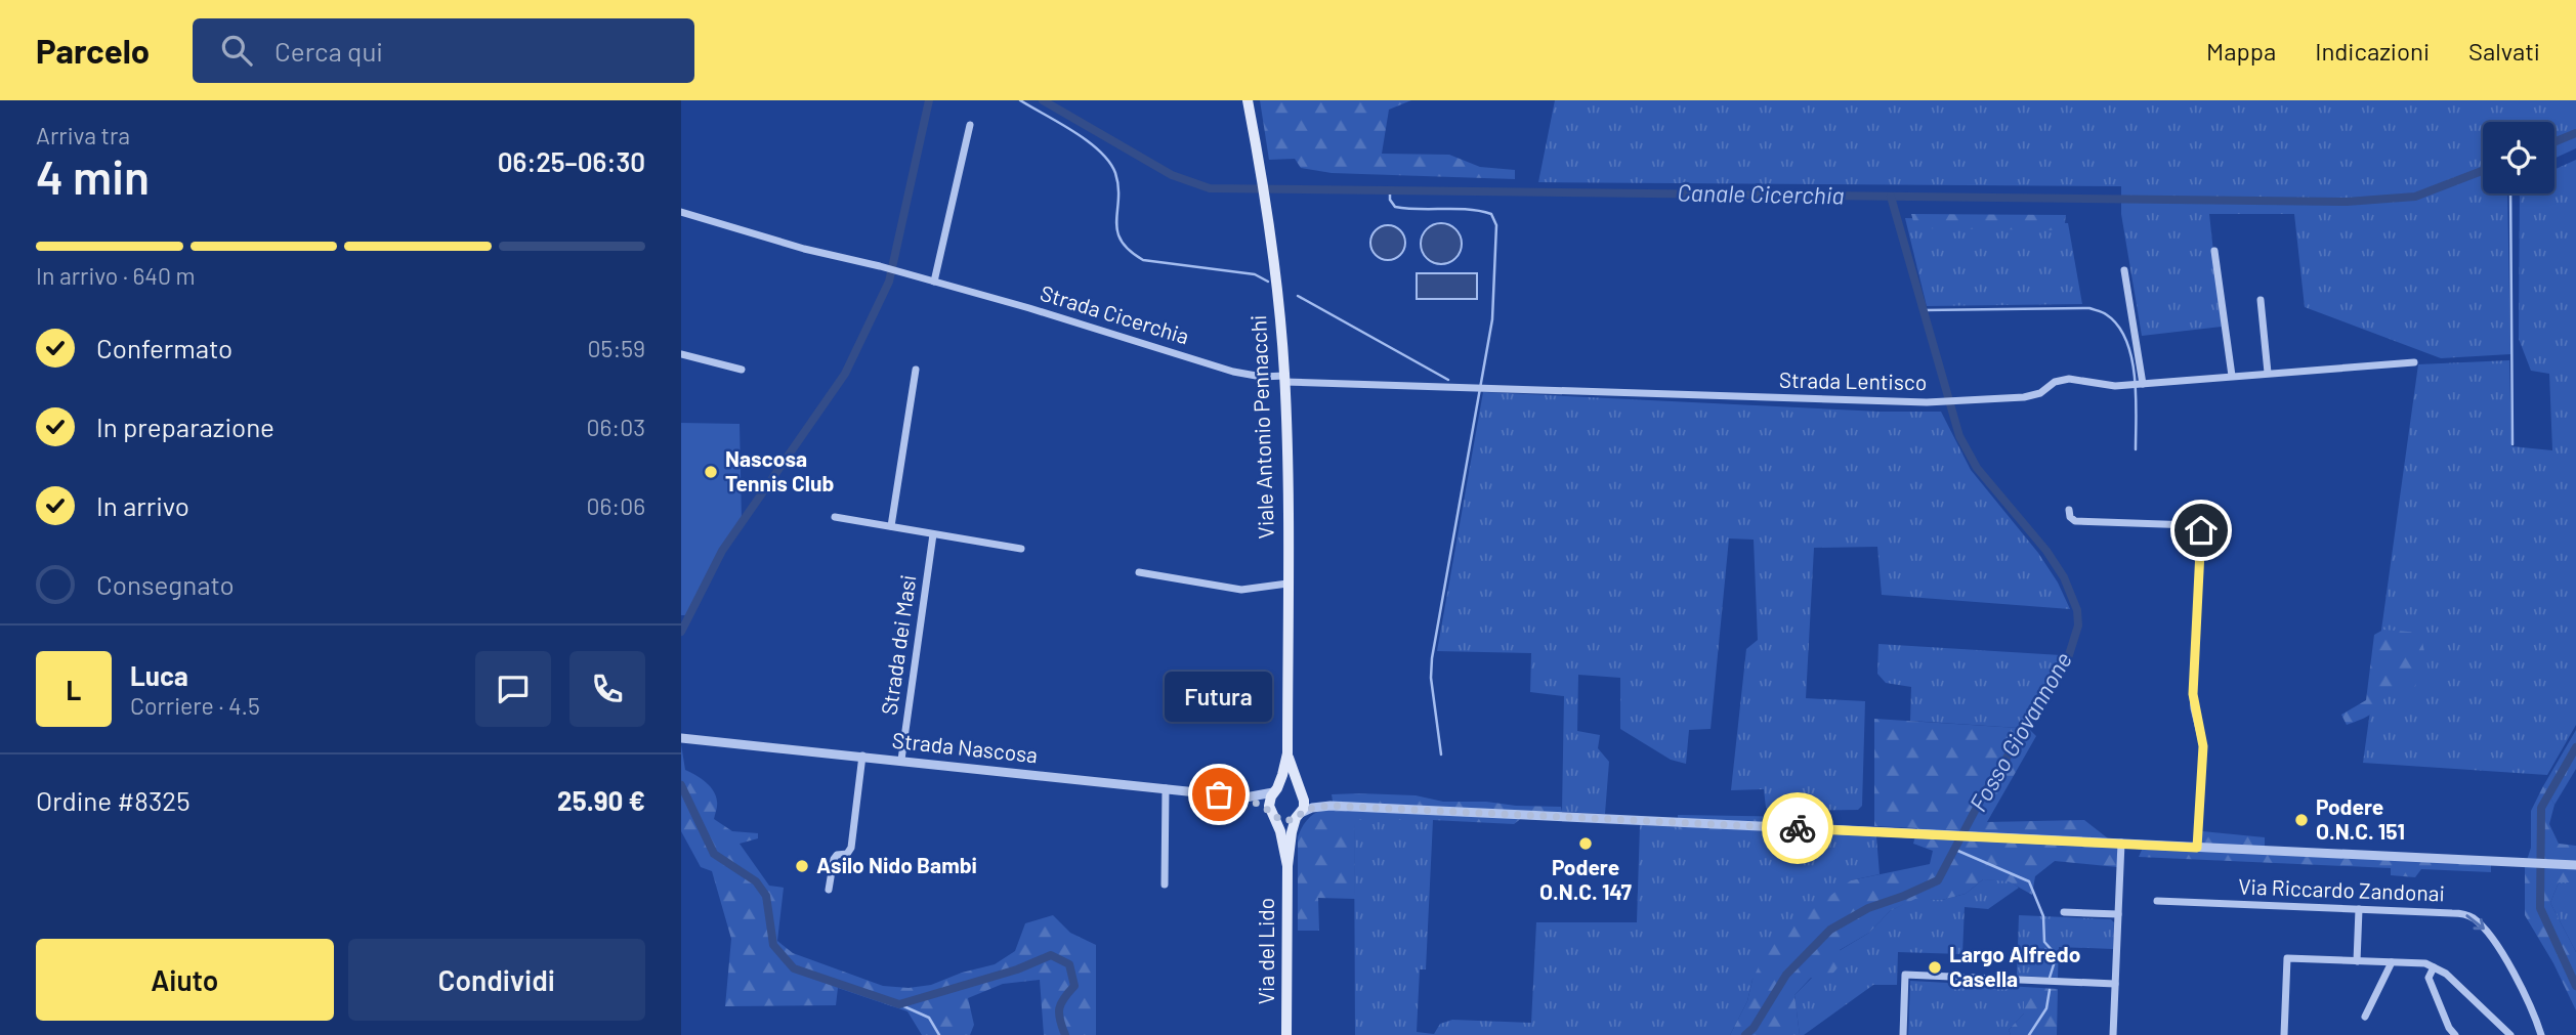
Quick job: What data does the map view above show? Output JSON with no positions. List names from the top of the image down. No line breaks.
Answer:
{"streets":{"main road":["Viale Antonio Pennacchi","Via del Lido"],"street":["Strada Cicerchia","Strada Lentisco","Strada dei Masi","Strada Nascosa","Via Riccardo Zandonai"]},"crossings":[["Strada Cicerchia","Strada Lentisco"],["Strada Cicerchia","Viale Antonio Pennacchi"],["Strada Lentisco","Viale Antonio Pennacchi"],["Viale Antonio Pennacchi","Strada Nascosa"],["Viale Antonio Pennacchi","Via del Lido"],["Strada dei Masi","Strada Nascosa"],["Strada Nascosa","Via del Lido"]],"water":["Canale Cicerchia","Fosso Giovannone"],"places":["Nascosa Tennis Club","Futura","Podere O.N.C. 151","Podere O.N.C. 147","Asilo Nido Bambi","Largo Alfredo Casella"],"page":{"header":"Parcelo","search":"Cerca qui","nav":["Mappa","Indicazioni","Salvati"],"heading":["4 min","Arriva tra","06:25–06:30"],"panel":["Luca","Corriere · 4.5","Ordine #8325","25.90 €"],"bar":"In arrivo · 640 m","list":[["Confermato","05:59"],["In preparazione","06:03"],["In arrivo","06:06"],"Consegnato"],"round":"L","bubble":"Futura","buttons":["Aiuto","Condividi"]}}
